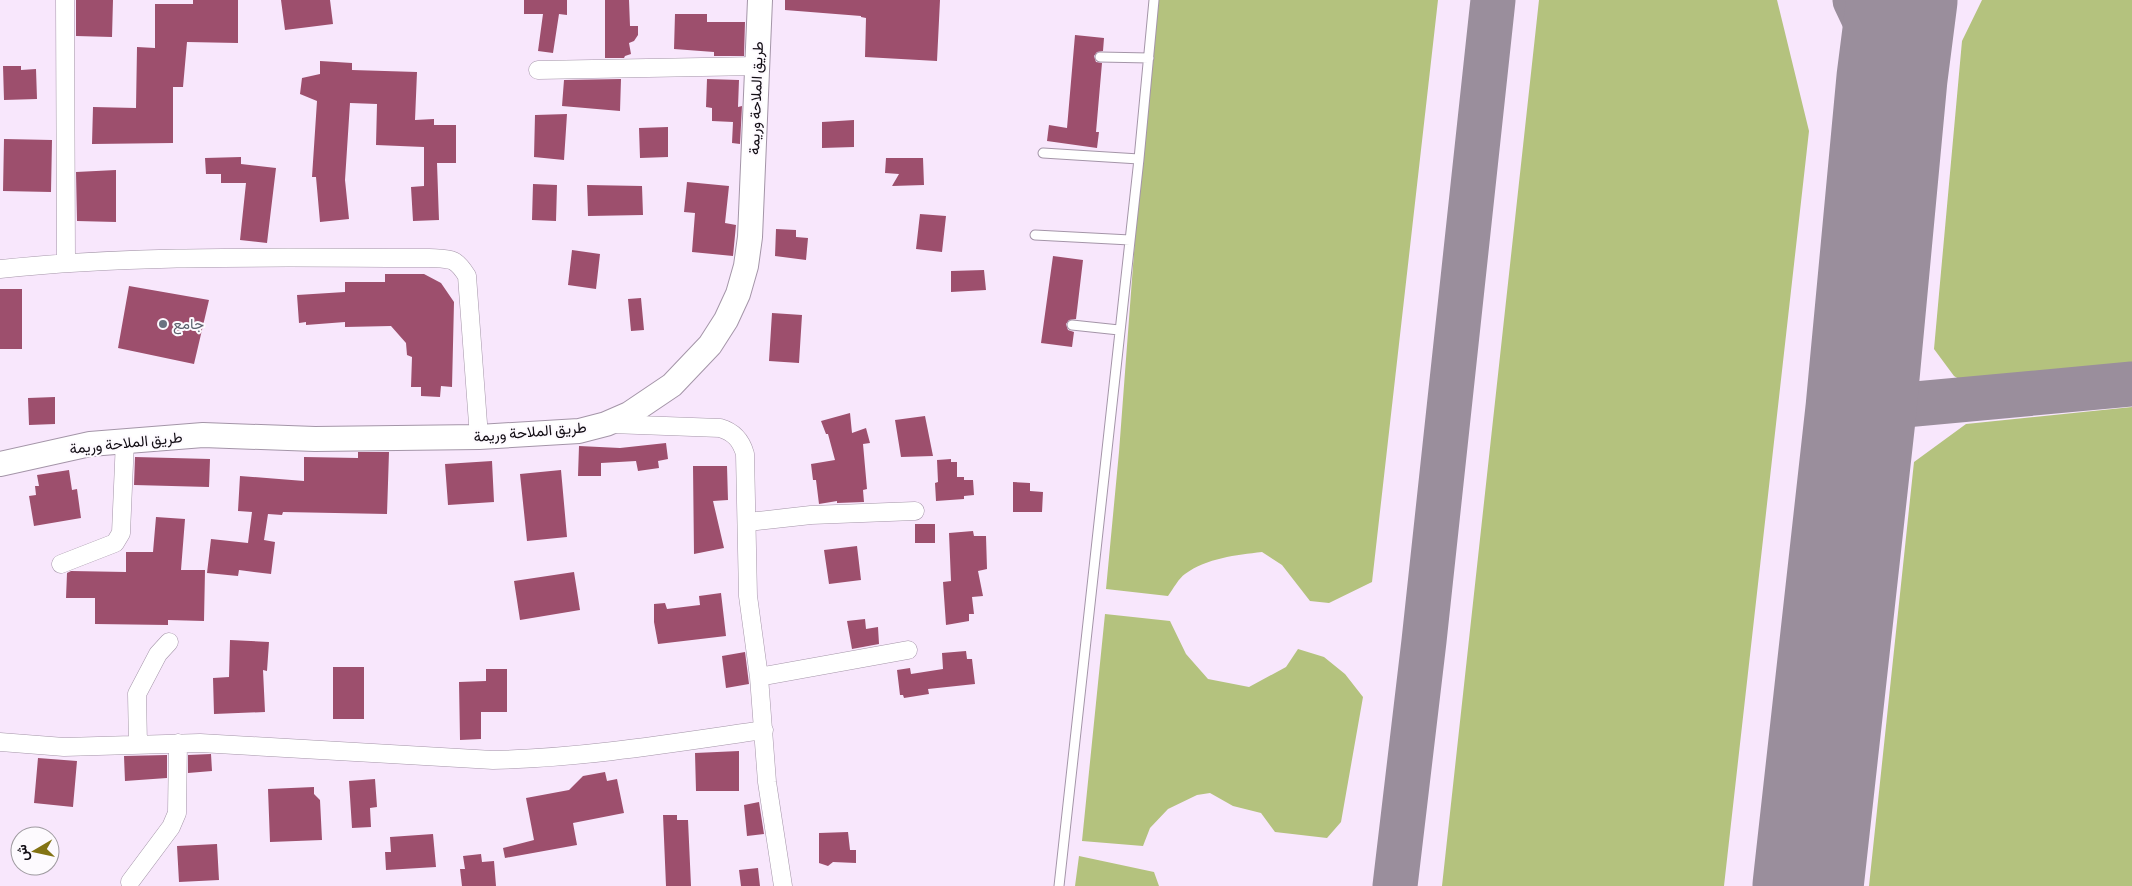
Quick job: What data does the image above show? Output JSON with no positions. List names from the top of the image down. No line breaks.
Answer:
{"streets":{"street":["طريق الملاحة وريمة"]},"places":["جامع"],"north":"left"}
